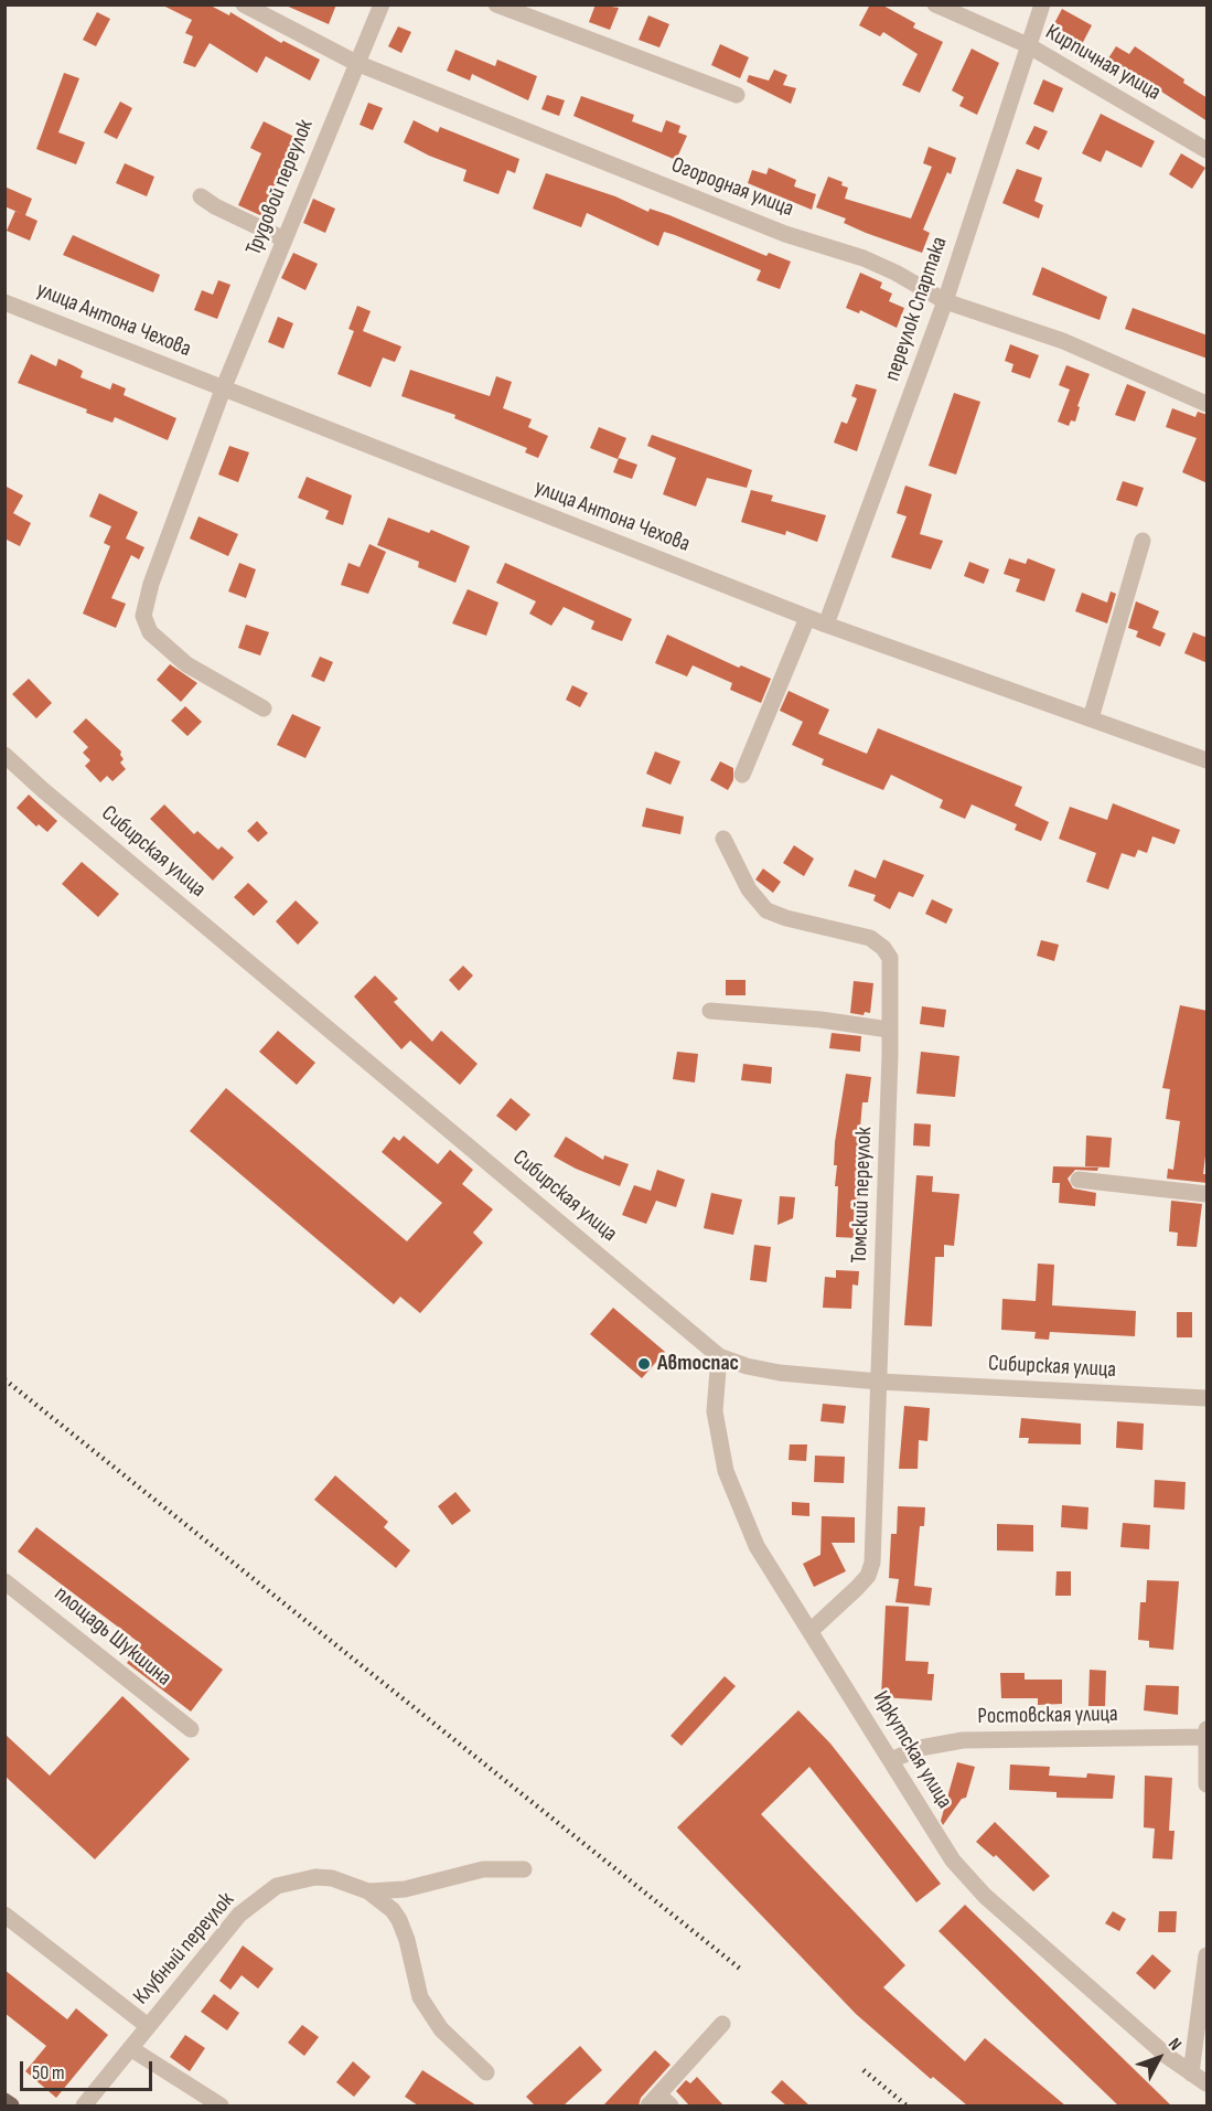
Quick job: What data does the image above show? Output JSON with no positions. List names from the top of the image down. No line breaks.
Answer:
{"streets":{"street":["Кирпичная улица","Трудовой переулок","Огородная улица","переулок Спартака","улица Антона Чехова","Сибирская улица","Томский переулок","площадь Шукшина","Ростовская улица","Иркутская улица","Клубный переулок"]},"crossings":[["Кирпичная улица","переулок Спартака"],["Трудовой переулок","Огородная улица"],["Трудовой переулок","улица Антона Чехова"],["Огородная улица","переулок Спартака"],["переулок Спартака","улица Антона Чехова"],["Сибирская улица","Томский переулок"],["Сибирская улица","Иркутская улица"],["Томский переулок","Иркутская улица"],["Ростовская улица","Иркутская улица"]],"places":["Автоспас"],"scale_bar":"50 m","north":"top right"}
